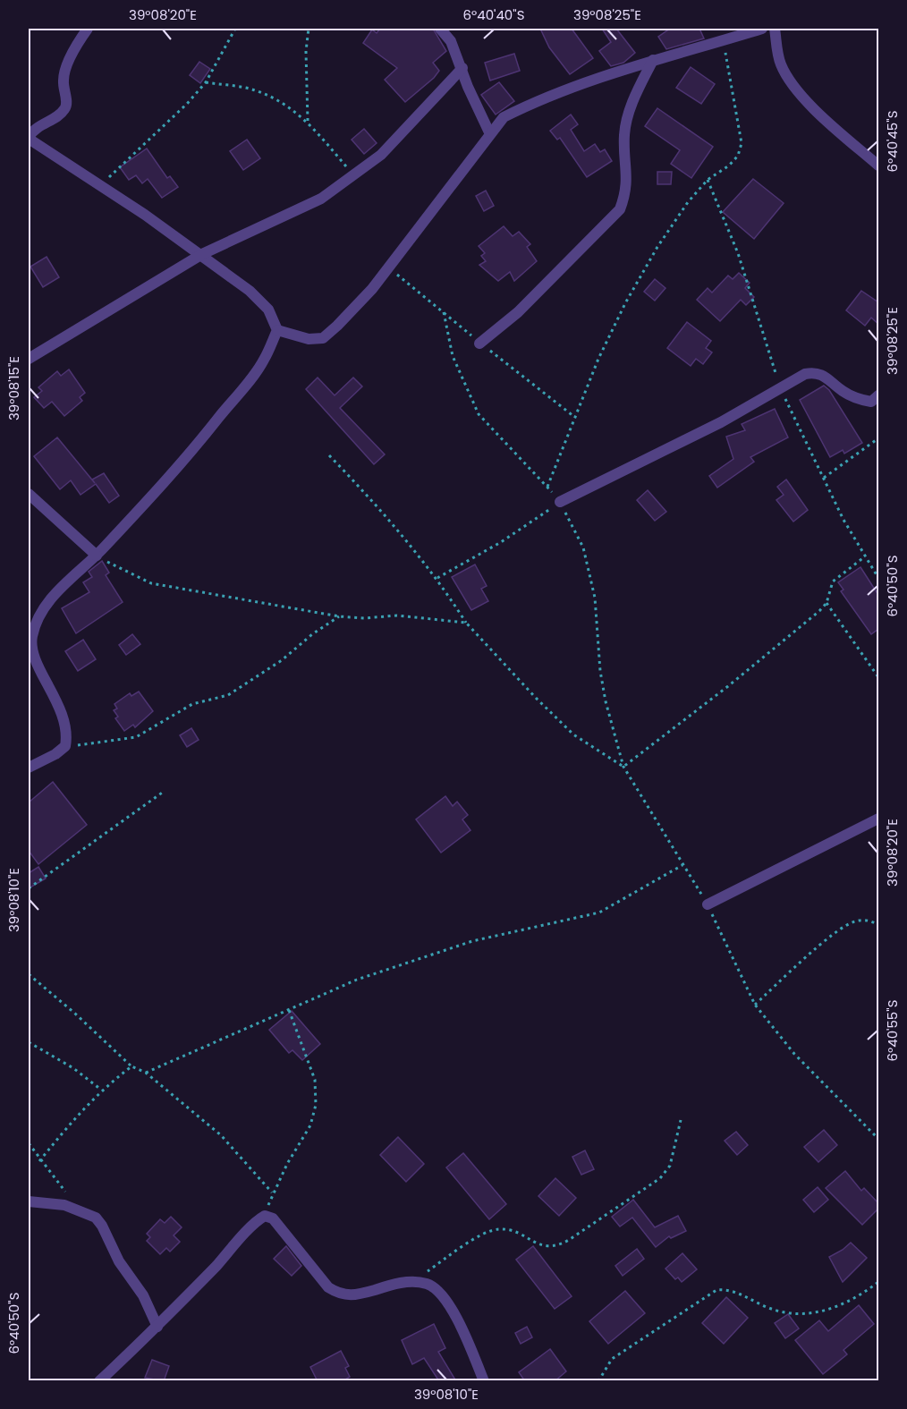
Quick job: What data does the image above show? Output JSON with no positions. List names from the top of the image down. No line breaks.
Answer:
{"coordinates":["39°08'20\"E","6°40'40\"S","39°08'25\"E","6°40'45\"S","39°08'15\"E","6°40'50\"S","39°08'10\"E","6°40'55\"S"]}
